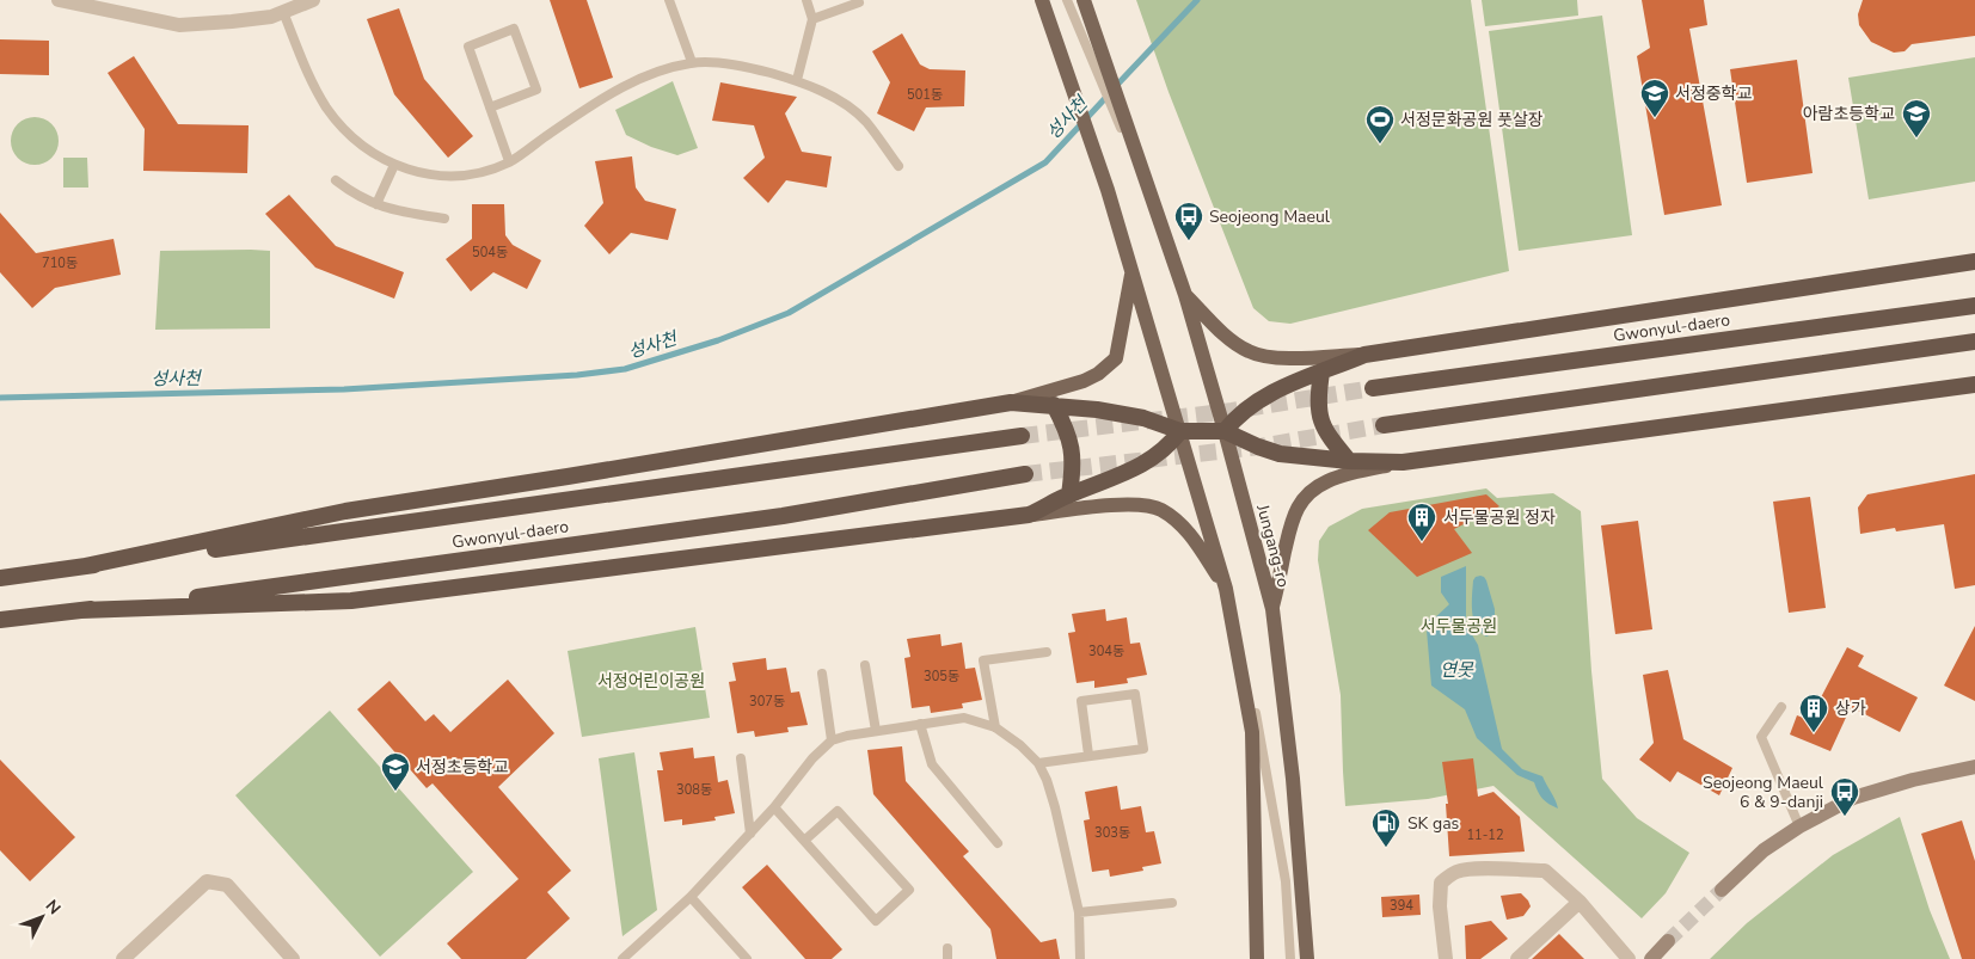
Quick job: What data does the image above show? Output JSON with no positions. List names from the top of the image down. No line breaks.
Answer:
{"streets":{"highway":["Gwonyul-daero"],"main road":["Jungang-ro"]},"water":["성사천","연못"],"parks":["서두물공원","서정어린이공원"],"places":{"school or university":["서정중학교","아람초등학교","서정초등학교"],"sports":["서정문화공원 풋살장"],"bus stop":["Seojeong Maeul","Seojeong Maeul 6 & 9-danji"],"building":["서두물공원 정자","상가"],"fuel station":["SK gas"]},"house_numbers":["501동","504동","710동","304동","305동","307동","308동","303동","11-12","394"],"north":"top right"}
